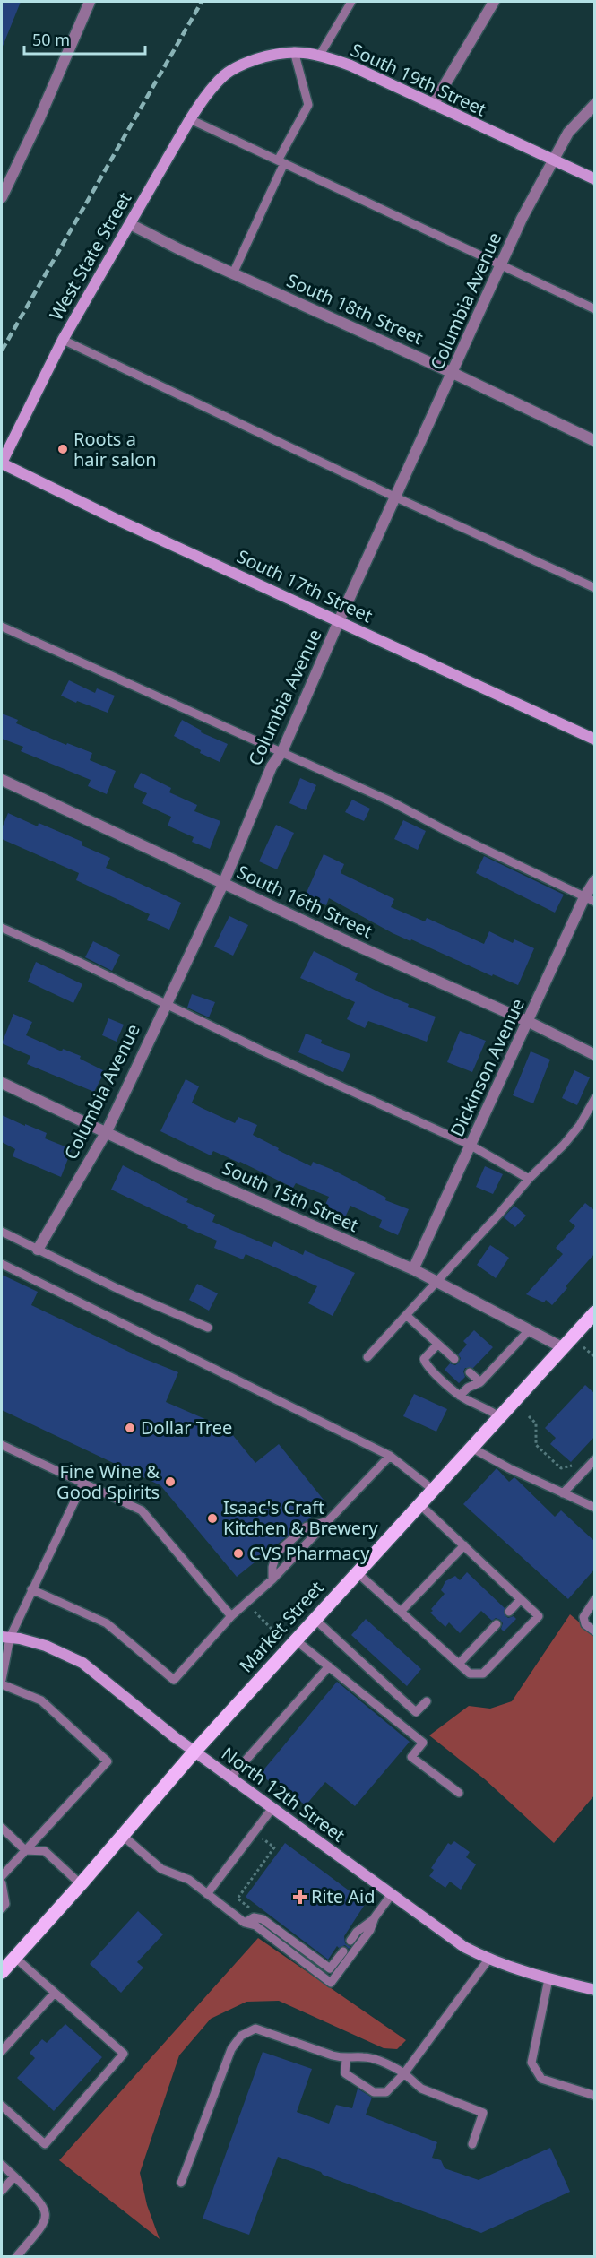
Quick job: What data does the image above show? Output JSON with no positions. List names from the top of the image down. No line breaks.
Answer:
{"streets":{"main road":["Market Street"],"street":["South 19th Street","West State Street","Columbia Avenue","South 18th Street","South 17th Street","South 16th Street","Dickinson Avenue","South 15th Street","North 12th Street"]},"crossings":[["South 19th Street","West State Street"],["South 19th Street","Columbia Avenue"],["West State Street","South 18th Street"],["West State Street","South 17th Street"],["Columbia Avenue","South 18th Street"],["Columbia Avenue","South 17th Street"],["Columbia Avenue","South 16th Street"],["Columbia Avenue","South 15th Street"],["South 16th Street","Dickinson Avenue"],["Dickinson Avenue","South 15th Street"],["South 15th Street","Market Street"],["Market Street","North 12th Street"]],"places":{"other":["Roots a hair salon","Dollar Tree","Fine Wine & Good Spirits","Isaac's Craft Kitchen & Brewery","CVS Pharmacy"],"health":["Rite Aid"]},"scale_bar":"50 m"}
